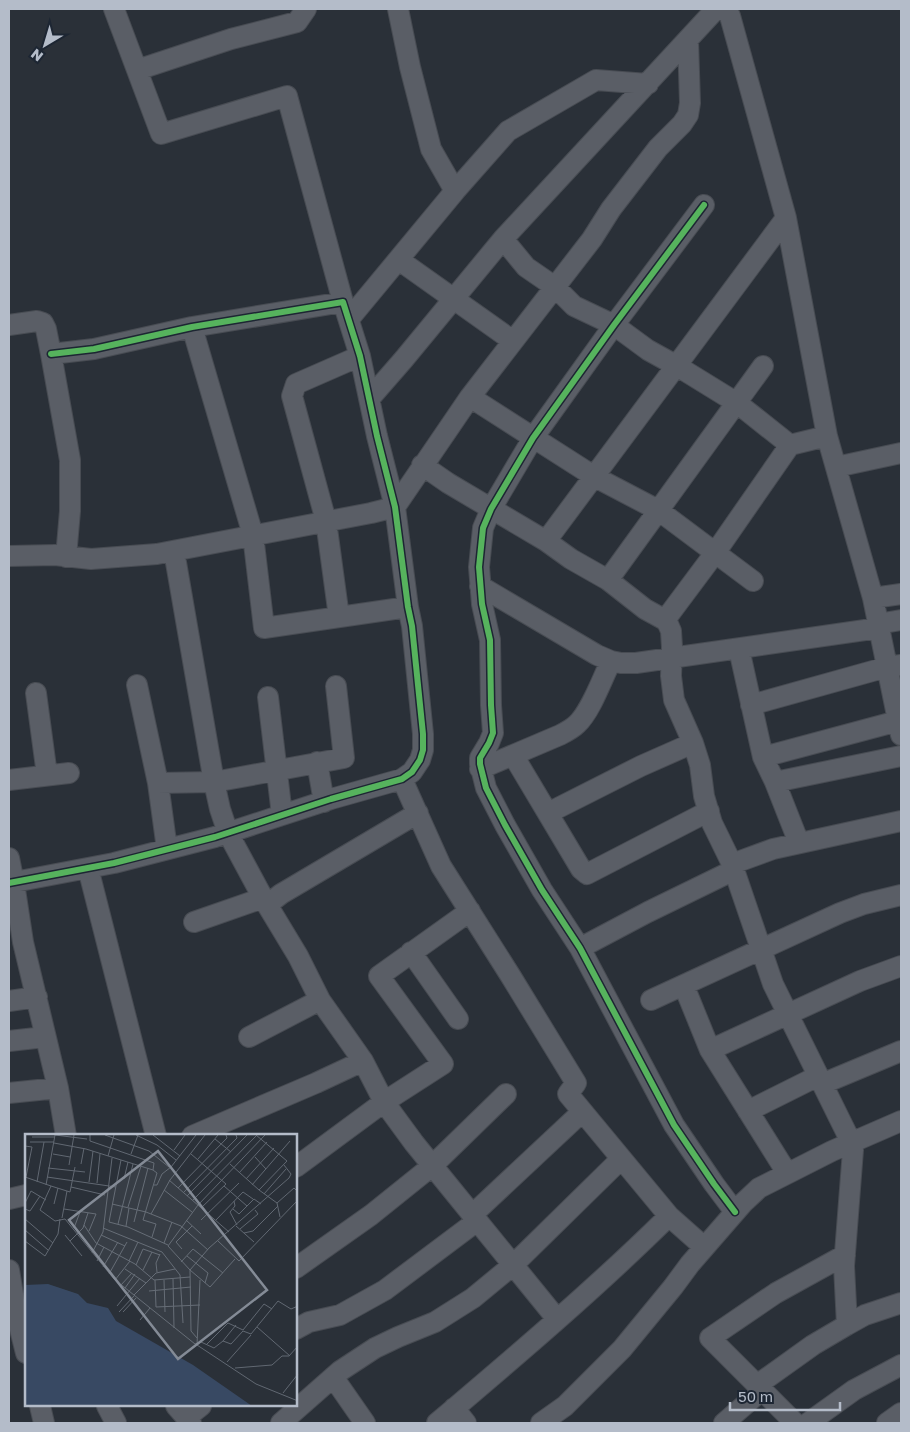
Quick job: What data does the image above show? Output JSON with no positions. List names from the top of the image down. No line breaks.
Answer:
{"scale_bar":"50 m","north":"bottom left"}
